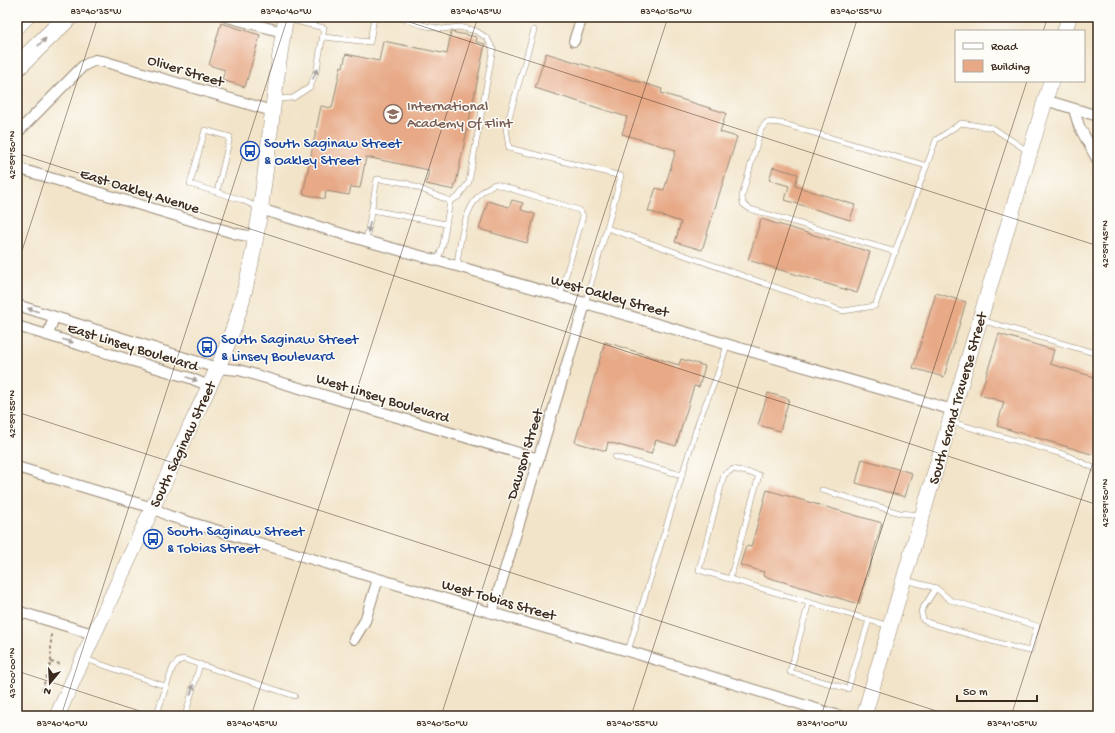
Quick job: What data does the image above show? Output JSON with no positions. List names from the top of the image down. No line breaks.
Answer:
{"streets":{"main road":["South Grand Traverse Street","South Saginaw Street"],"street":["Oliver Street","East Oakley Avenue","West Oakley Street","East Linsey Boulevard","West Linsey Boulevard","Dawson Street","West Tobias Street"]},"crossings":[["Oliver Street","South Saginaw Street"],["East Oakley Avenue","South Saginaw Street"],["West Oakley Street","South Grand Traverse Street"],["West Oakley Street","South Saginaw Street"],["West Oakley Street","Dawson Street"],["East Linsey Boulevard","West Linsey Boulevard"],["East Linsey Boulevard","South Saginaw Street"],["West Linsey Boulevard","South Saginaw Street"],["West Linsey Boulevard","Dawson Street"],["South Saginaw Street","West Tobias Street"],["Dawson Street","West Tobias Street"]],"places":{"school or university":["International Academy Of Flint"],"bus stop":["South Saginaw Street & Oakley Street","South Saginaw Street & Linsey Boulevard","South Saginaw Street & Tobias Street"]},"legend":["Road","Building"],"scale_bar":"50 m","north":"bottom","coordinates":["83°40'35\"W","83°40'40\"W","83°40'45\"W","83°40'50\"W","83°40'55\"W","42°59'50\"N","42°59'45\"N","42°59'55\"N","43°00'00\"N","83°41'00\"W","83°41'05\"W"]}
